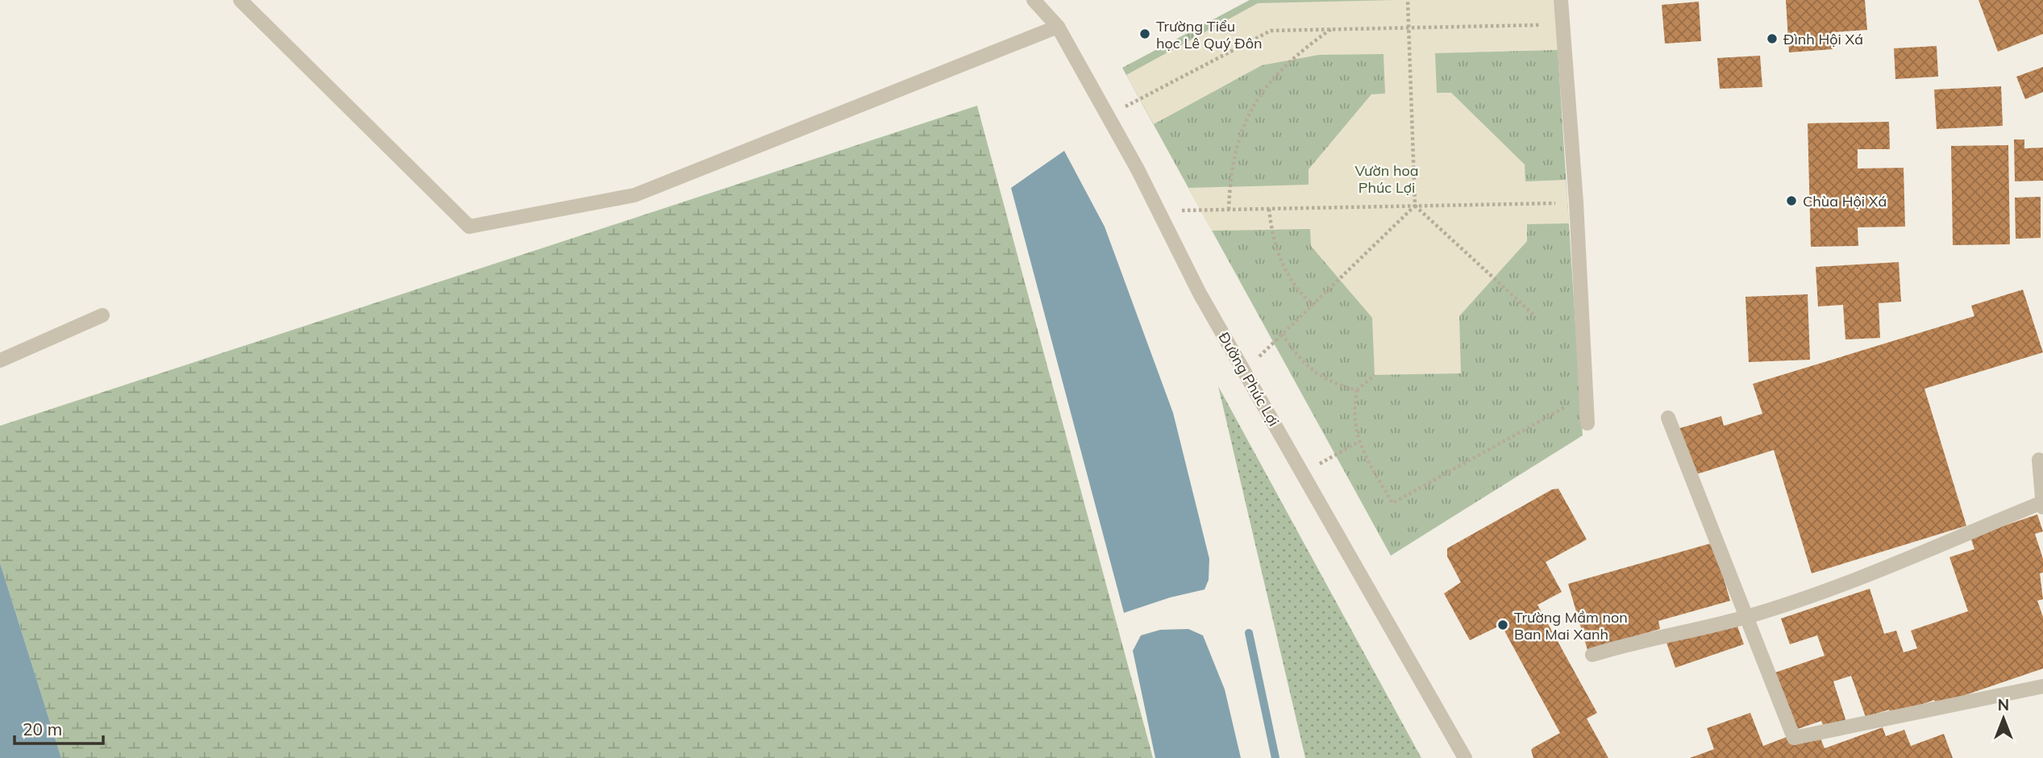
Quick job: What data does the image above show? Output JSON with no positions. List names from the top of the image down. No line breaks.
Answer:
{"streets":{"street":["Đường Phúc Lợi"]},"parks":["Vườn hoa Phúc Lợi"],"places":["Trường Tiểu học Lê Quý Đôn","Đình Hội Xá","Chùa Hội Xá","Trường Mầm non Ban Mai Xanh"],"scale_bar":"20 m","north":"top"}
